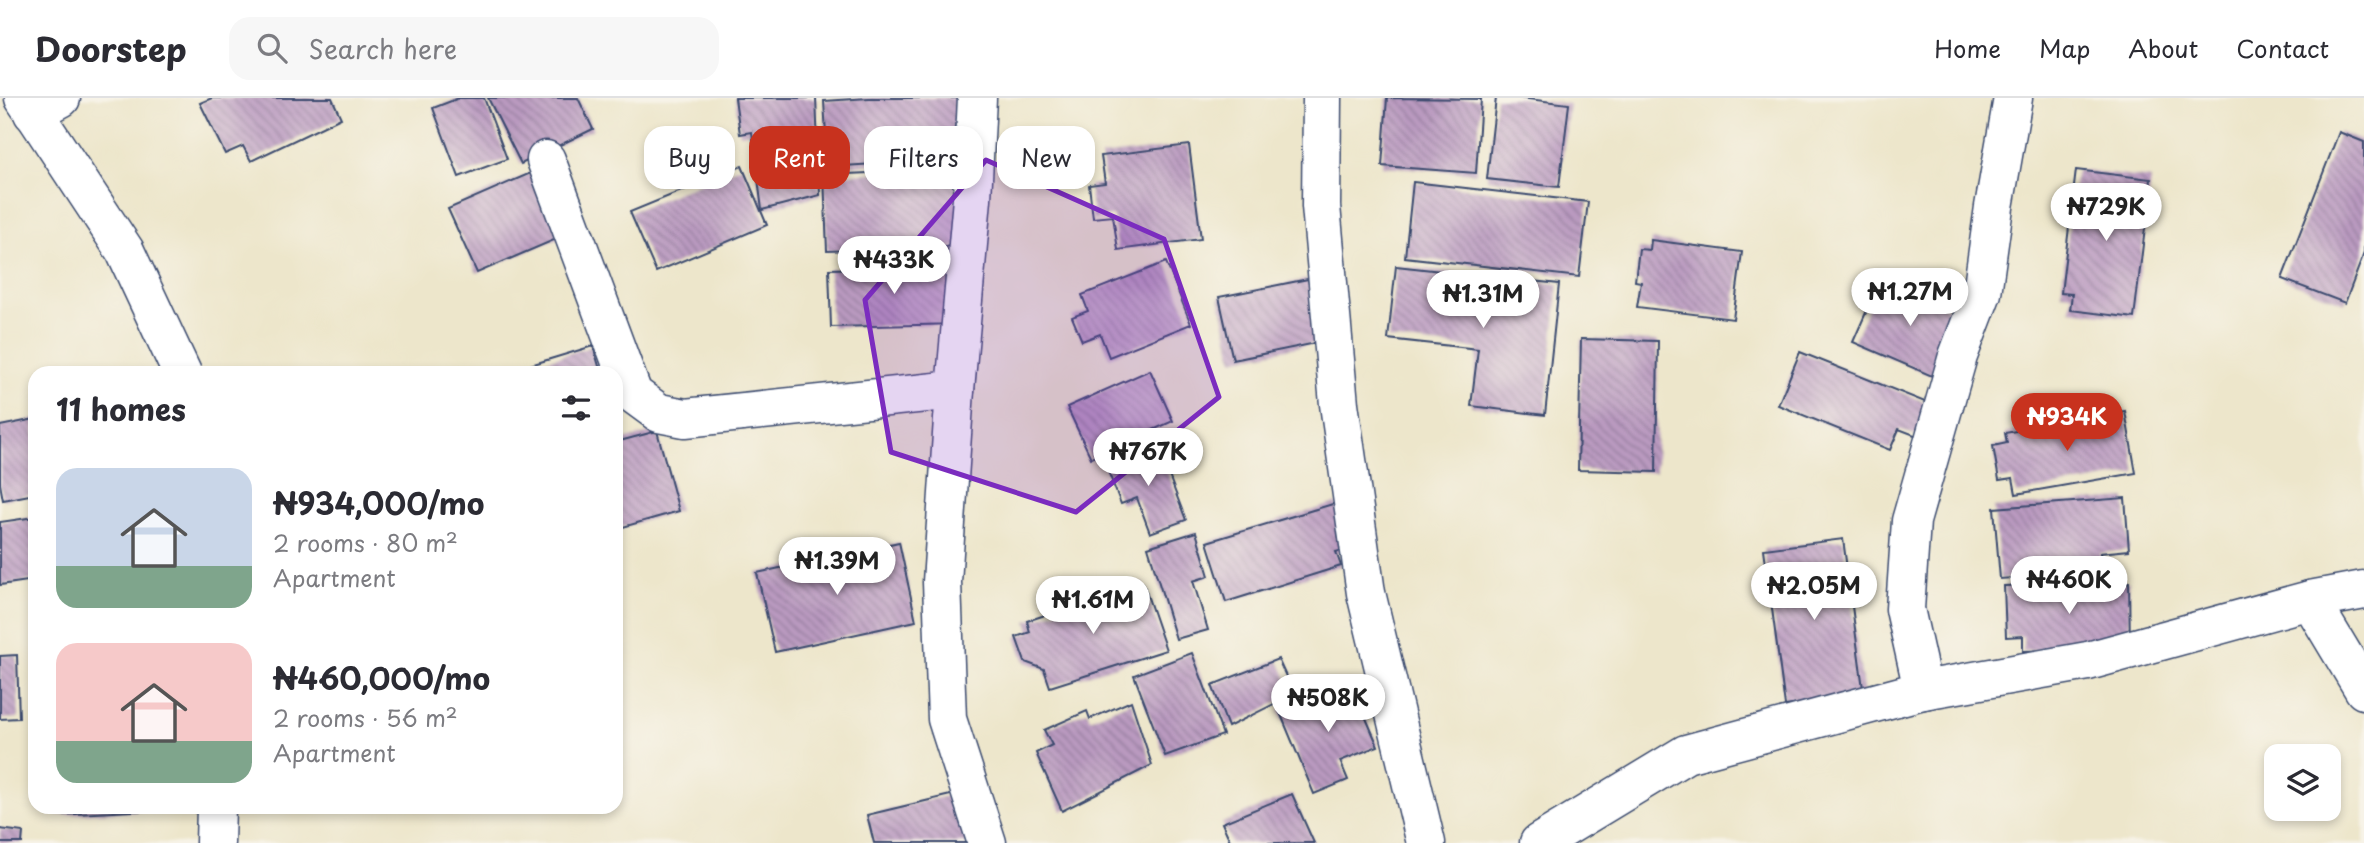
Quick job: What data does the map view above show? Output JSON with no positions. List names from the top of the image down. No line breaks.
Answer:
{"page":{"header":"Doorstep","search":"Search here","nav":["Home","Map","About","Contact"],"chip":["Buy","Rent","Filters","New"],"price":["₦729K","₦433K","₦1.27M","₦1.31M","₦934K","₦767K","₦1.39M","₦460K","₦2.05M","₦1.61M","₦508K"],"heading":"11 homes","list":[{"name":"₦934,000/mo","note":"2 rooms · 80 m² · Apartment"},{"name":"₦460,000/mo","note":"2 rooms · 56 m² · Apartment"}]}}
